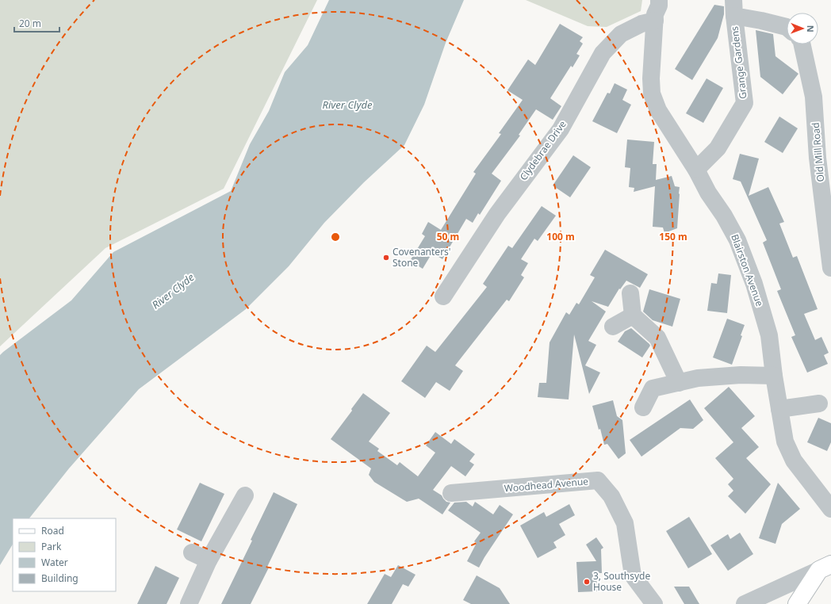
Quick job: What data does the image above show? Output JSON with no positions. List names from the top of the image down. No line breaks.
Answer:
{"streets":{"street":["Grange Gardens","Clydebrae Drive","Old Mill Road","Blairston Avenue","Woodhead Avenue"]},"crossings":[["Grange Gardens","Blairston Avenue"],["Clydebrae Drive","Blairston Avenue"]],"water":["River Clyde"],"places":["Covenanters' Stone","3, Southsyde House"],"legend":["Road","Park","Water","Building"],"scale_bar":"20 m","north":"right","rings":["50 m","100 m","150 m"]}
